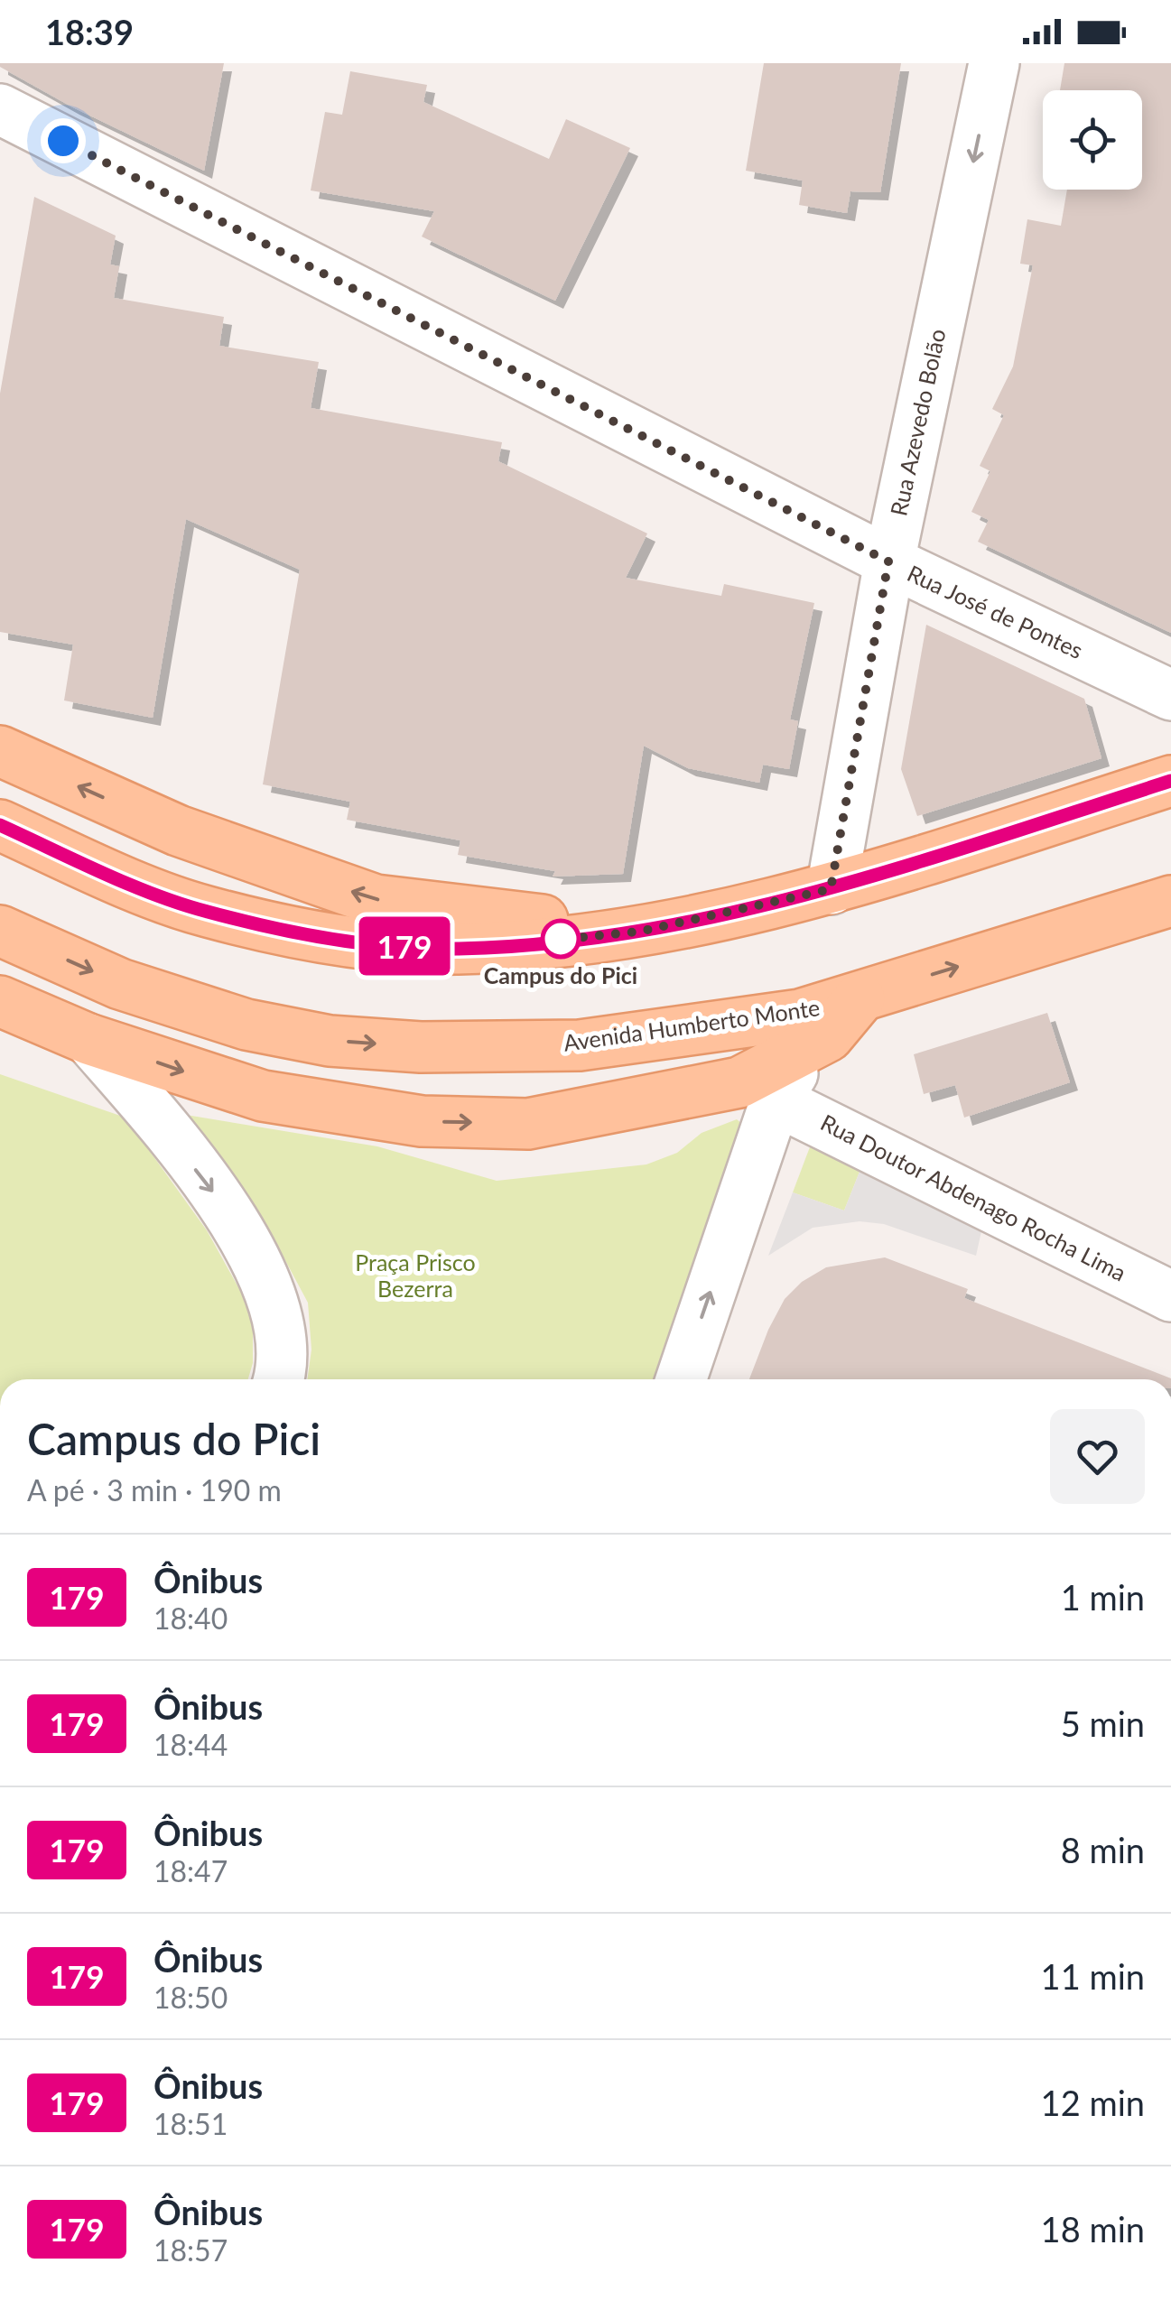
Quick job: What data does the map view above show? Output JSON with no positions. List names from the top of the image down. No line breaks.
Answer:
{"streets":{"main road":["Avenida Humberto Monte"],"street":["Rua Azevedo Bolão","Rua José de Pontes","Rua Doutor Abdenago Rocha Lima"]},"crossings":[["Rua Azevedo Bolão","Rua José de Pontes"]],"one_way":["Rua Azevedo Bolão"],"parks":["Praça Prisco Bezerra"],"places":["Campus do Pici"],"lines":["bus line 179"],"page":{"status":"18:39","on_map":"179","heading":["Campus do Pici","A pé · 3 min · 190 m"],"list":[{"mark":"179","name":"Ônibus","note":"18:40","value":"1 min"},{"mark":"179","name":"Ônibus","note":"18:44","value":"5 min"},{"mark":"179","name":"Ônibus","note":"18:47","value":"8 min"},{"mark":"179","name":"Ônibus","note":"18:50","value":"11 min"},{"mark":"179","name":"Ônibus","note":"18:51","value":"12 min"},{"mark":"179","name":"Ônibus","note":"18:57","value":"18 min"}]}}
